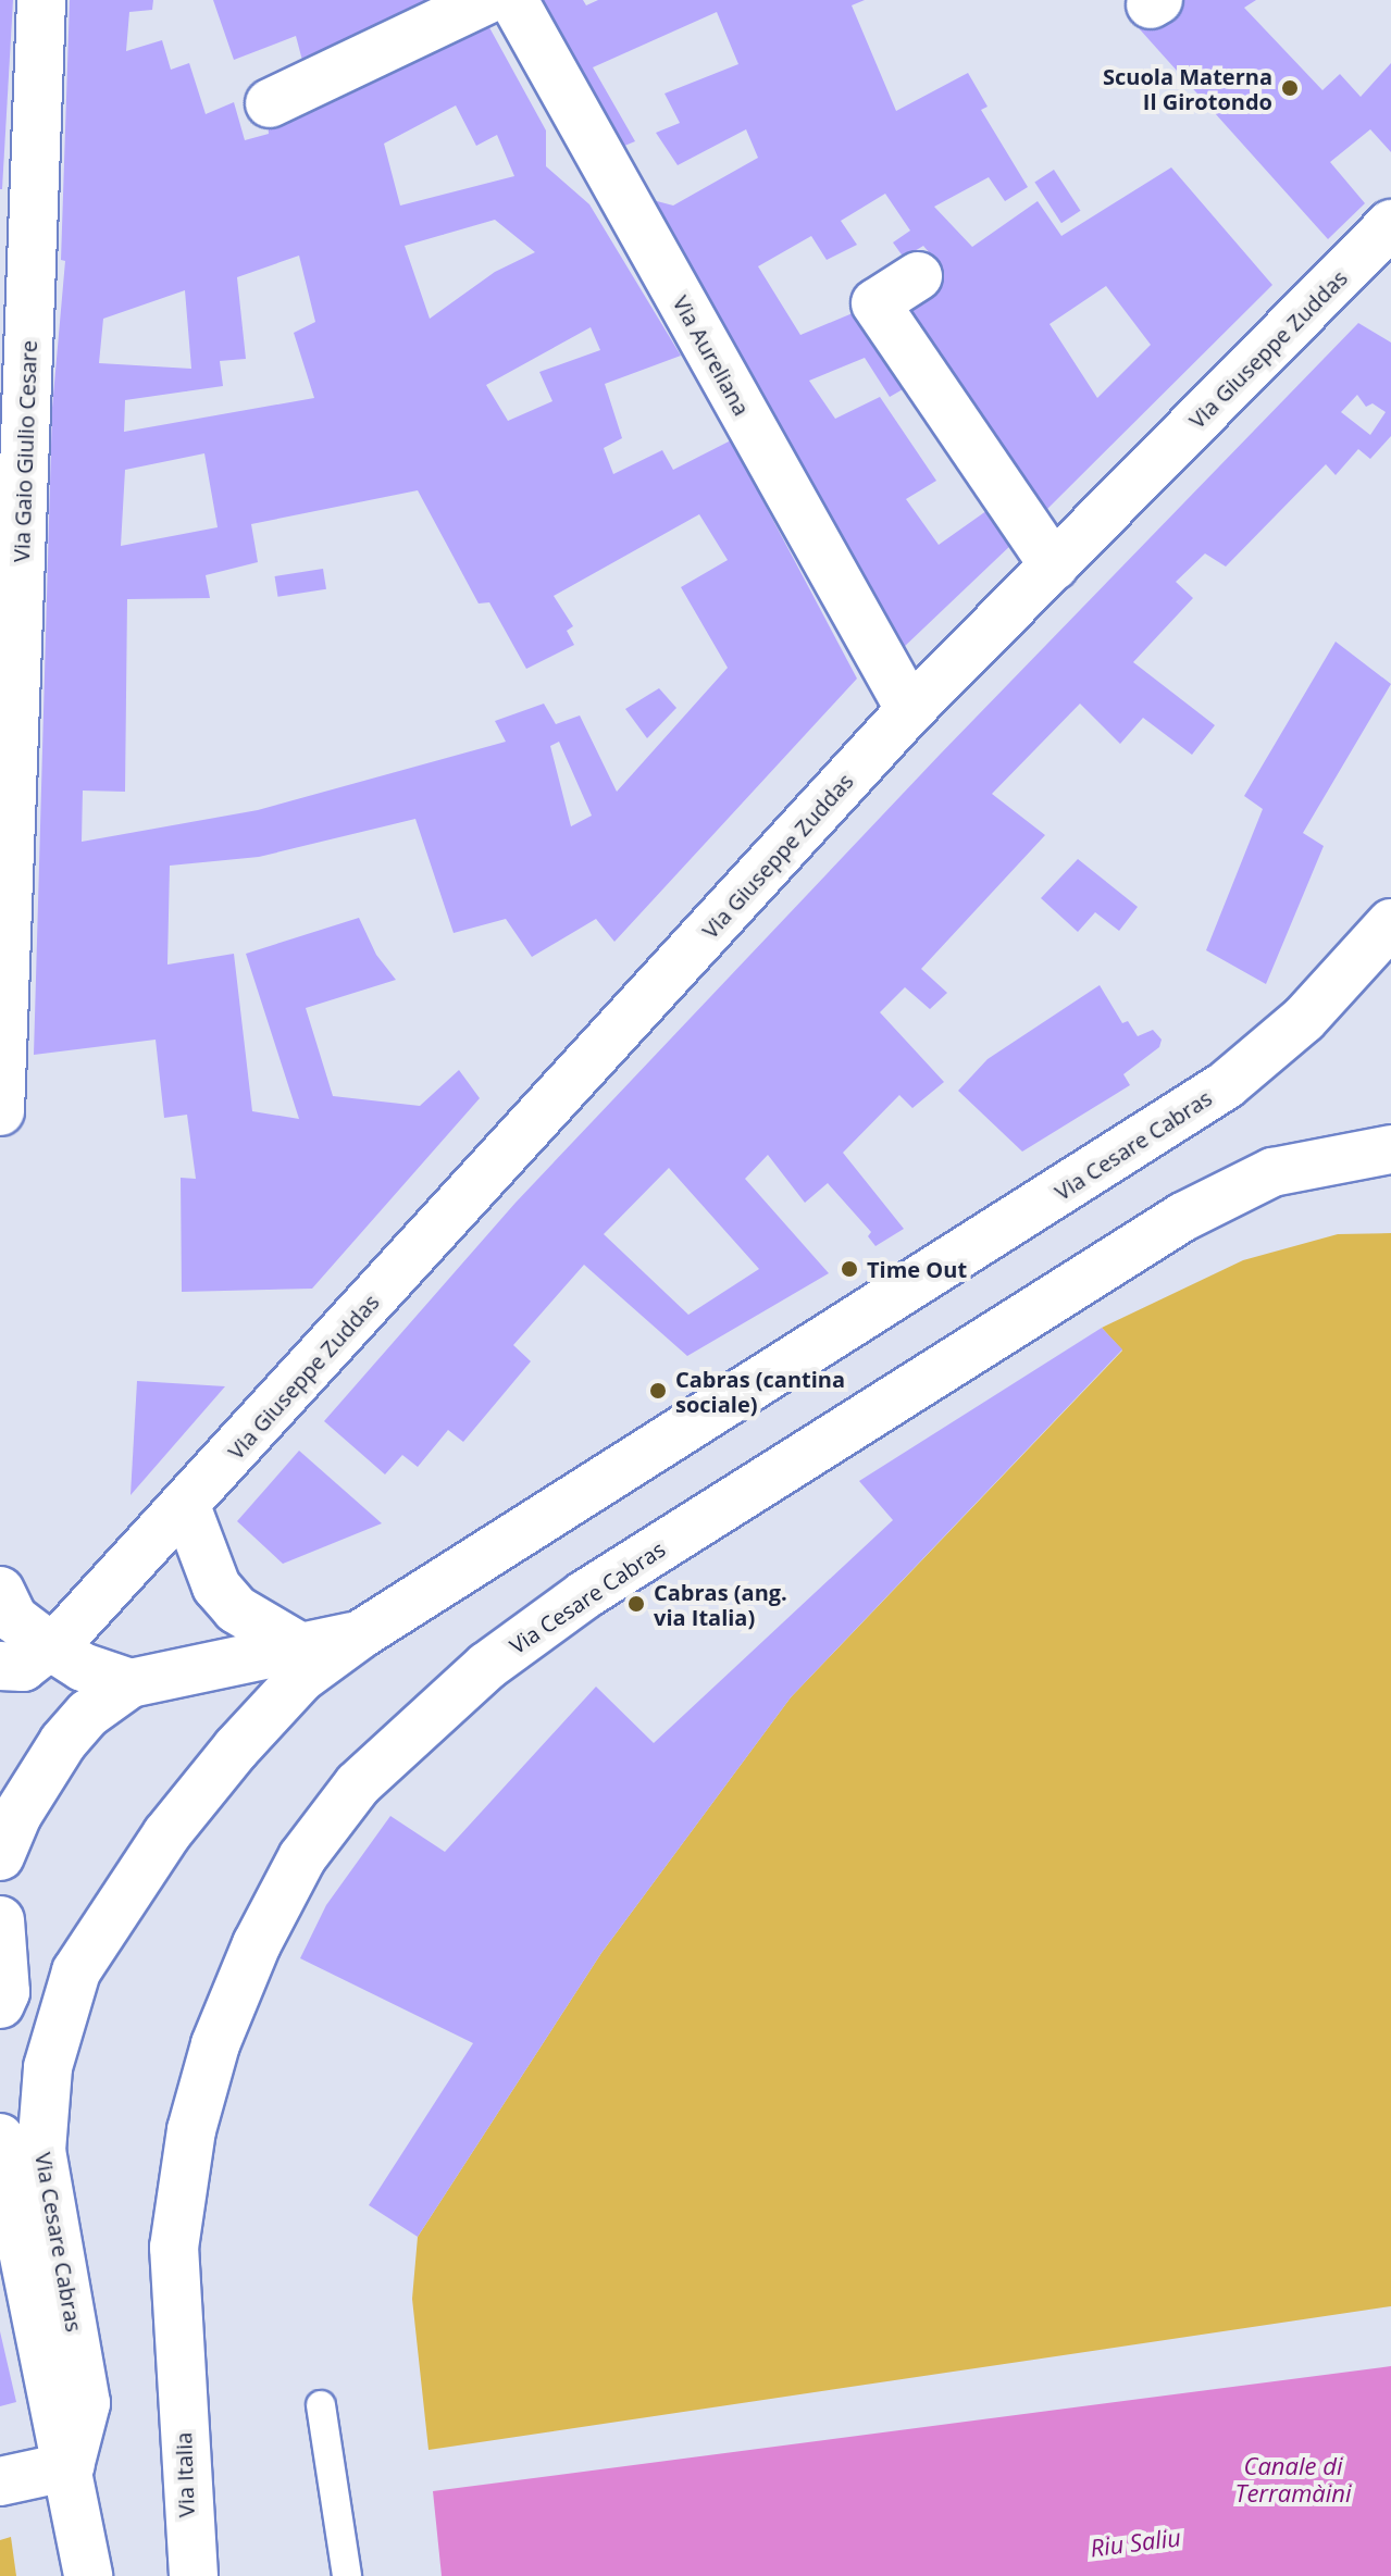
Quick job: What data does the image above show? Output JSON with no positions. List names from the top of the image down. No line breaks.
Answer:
{"streets":{"street":["Via Giuseppe Zuddas","Via Aureliana","Via Gaio Giulio Cesare","Via Cesare Cabras","Via Italia"]},"crossings":[["Via Giuseppe Zuddas","Via Aureliana"],["Via Cesare Cabras","Via Italia"]],"water":["Canale di Terramàini","Riu Saliu"],"places":["Scuola Materna Il Girotondo","Time Out","Cabras (cantina sociale)","Cabras (ang. via Italia)"]}
